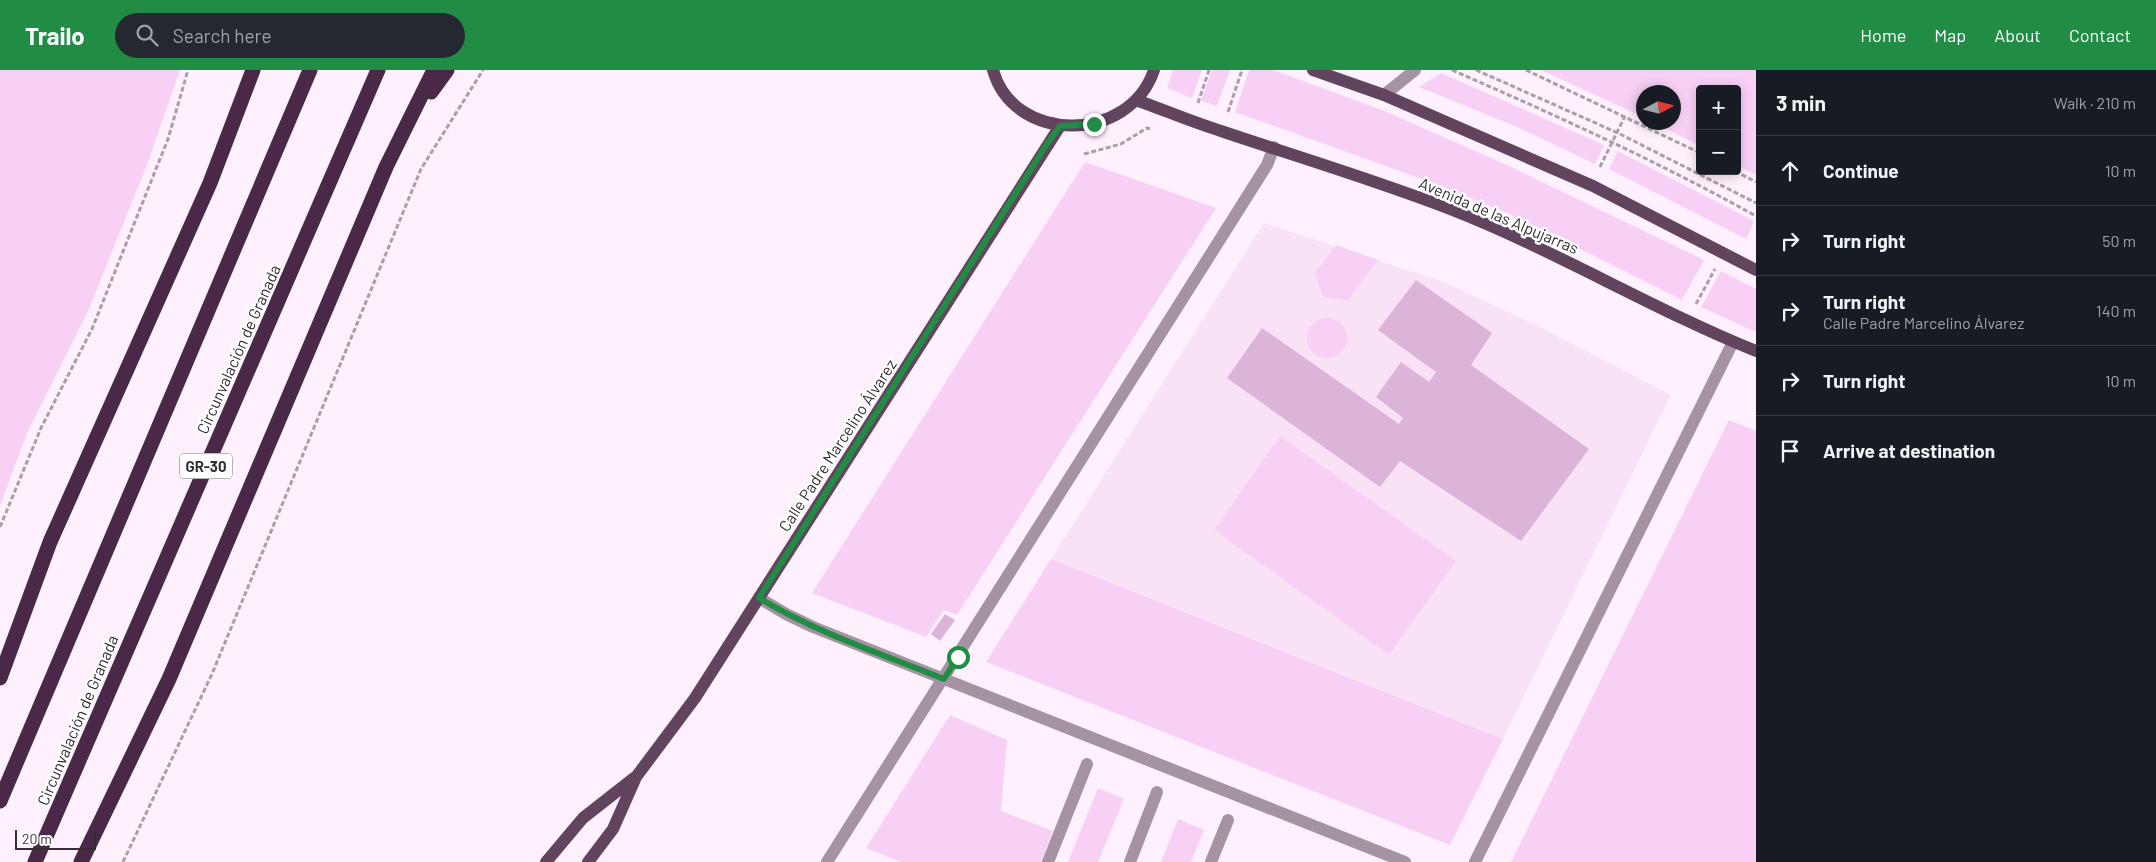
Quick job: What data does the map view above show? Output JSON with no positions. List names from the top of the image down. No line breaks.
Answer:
{"streets":{"highway":["Circunvalación de Granada","GR-30"],"main road":["Avenida de las Alpujarras","Calle Padre Marcelino Álvarez"]},"scale_bar":"20 m","north":"right","page":{"header":"Trailo","search":"Search here","nav":["Home","Map","About","Contact"],"heading":["3 min","Walk · 210 m"],"map_buttons":["+","−"],"list":[["Continue","10 m"],["Turn right","50 m"],["Turn right","Calle Padre Marcelino Álvarez","140 m"],["Turn right","10 m"],"Arrive at destination"],"scale":"20 m"}}
